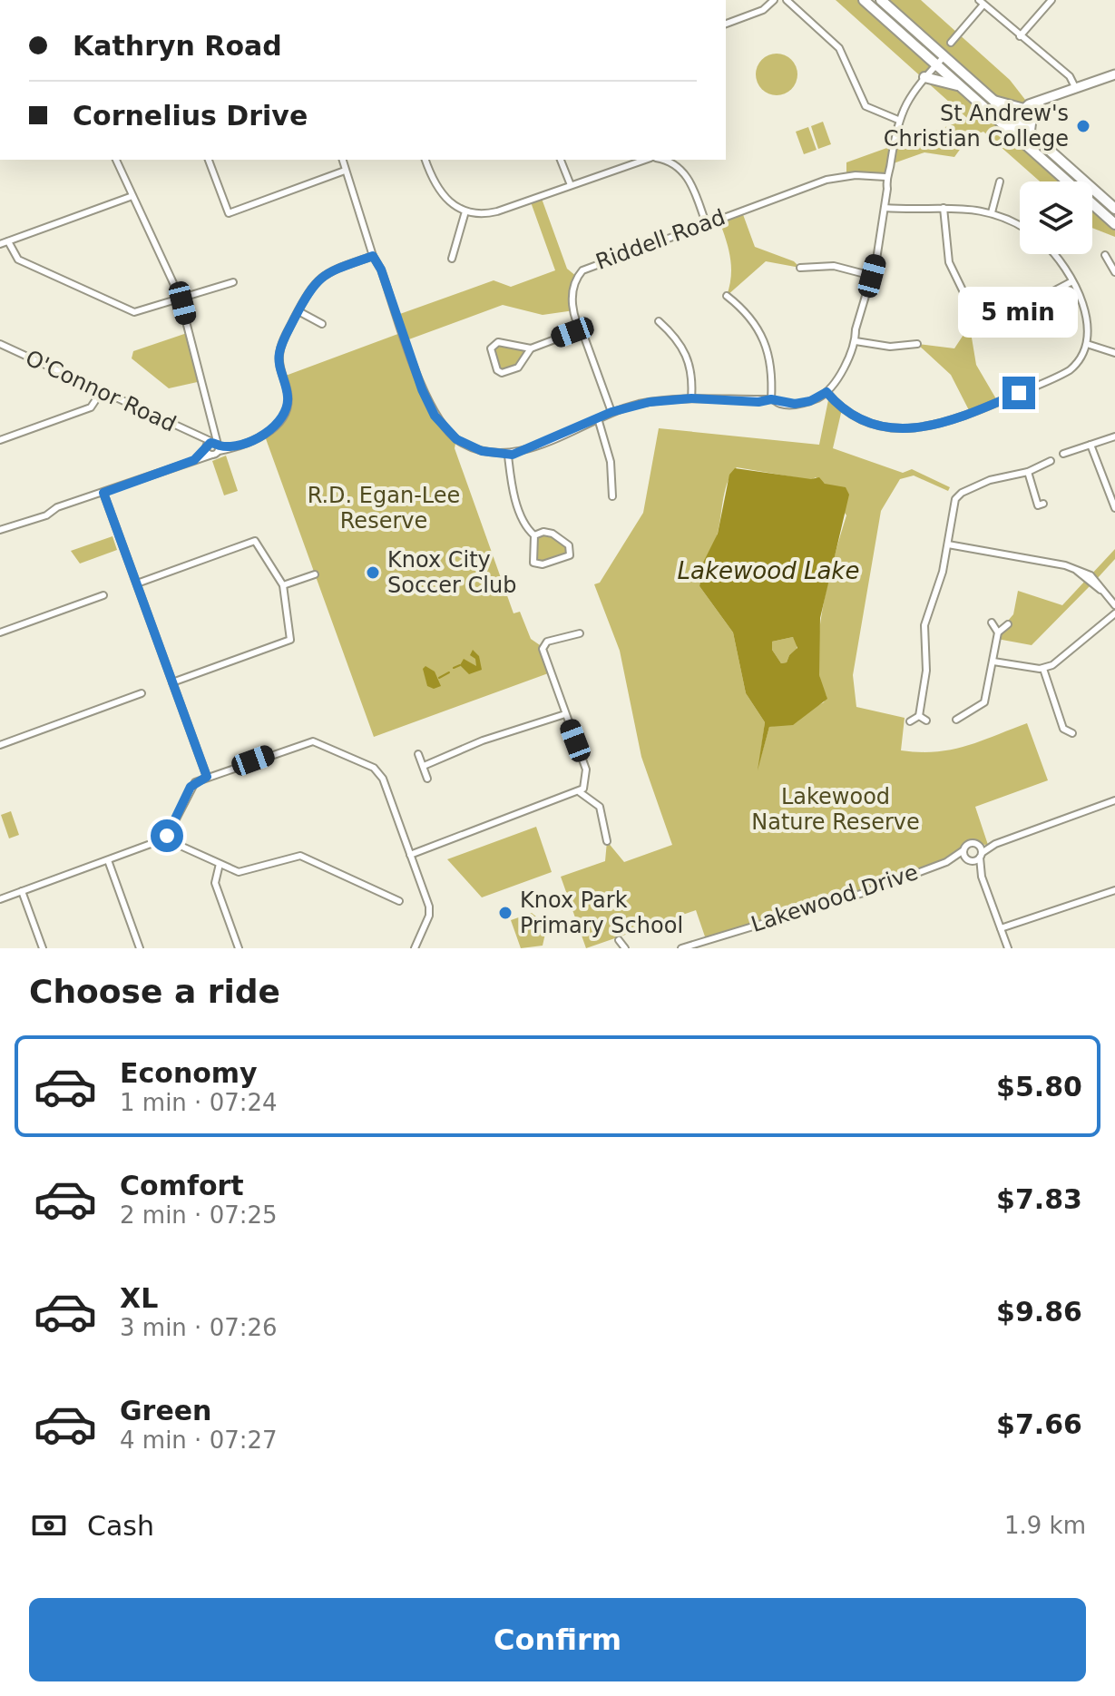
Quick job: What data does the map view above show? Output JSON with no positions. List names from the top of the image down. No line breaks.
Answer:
{"streets":{"street":["Riddell Road","O'Connor Road","Lakewood Drive"]},"water":["Lakewood Lake"],"parks":["R.D. Egan-Lee Reserve","Lakewood Nature Reserve"],"places":["St Andrew's Christian College","Knox City Soccer Club","Knox Park Primary School"],"page":{"banner":["Kathryn Road","Cornelius Drive"],"bubble":"5 min","heading":"Choose a ride","list":[{"name":"Economy","note":"1 min · 07:24","value":"$5.80"},{"name":"Comfort","note":"2 min · 07:25","value":"$7.83"},{"name":"XL","note":"3 min · 07:26","value":"$9.86"},{"name":"Green","note":"4 min · 07:27","value":"$7.66"}],"pay":["Cash","1.9 km"],"buttons":"Confirm"}}
